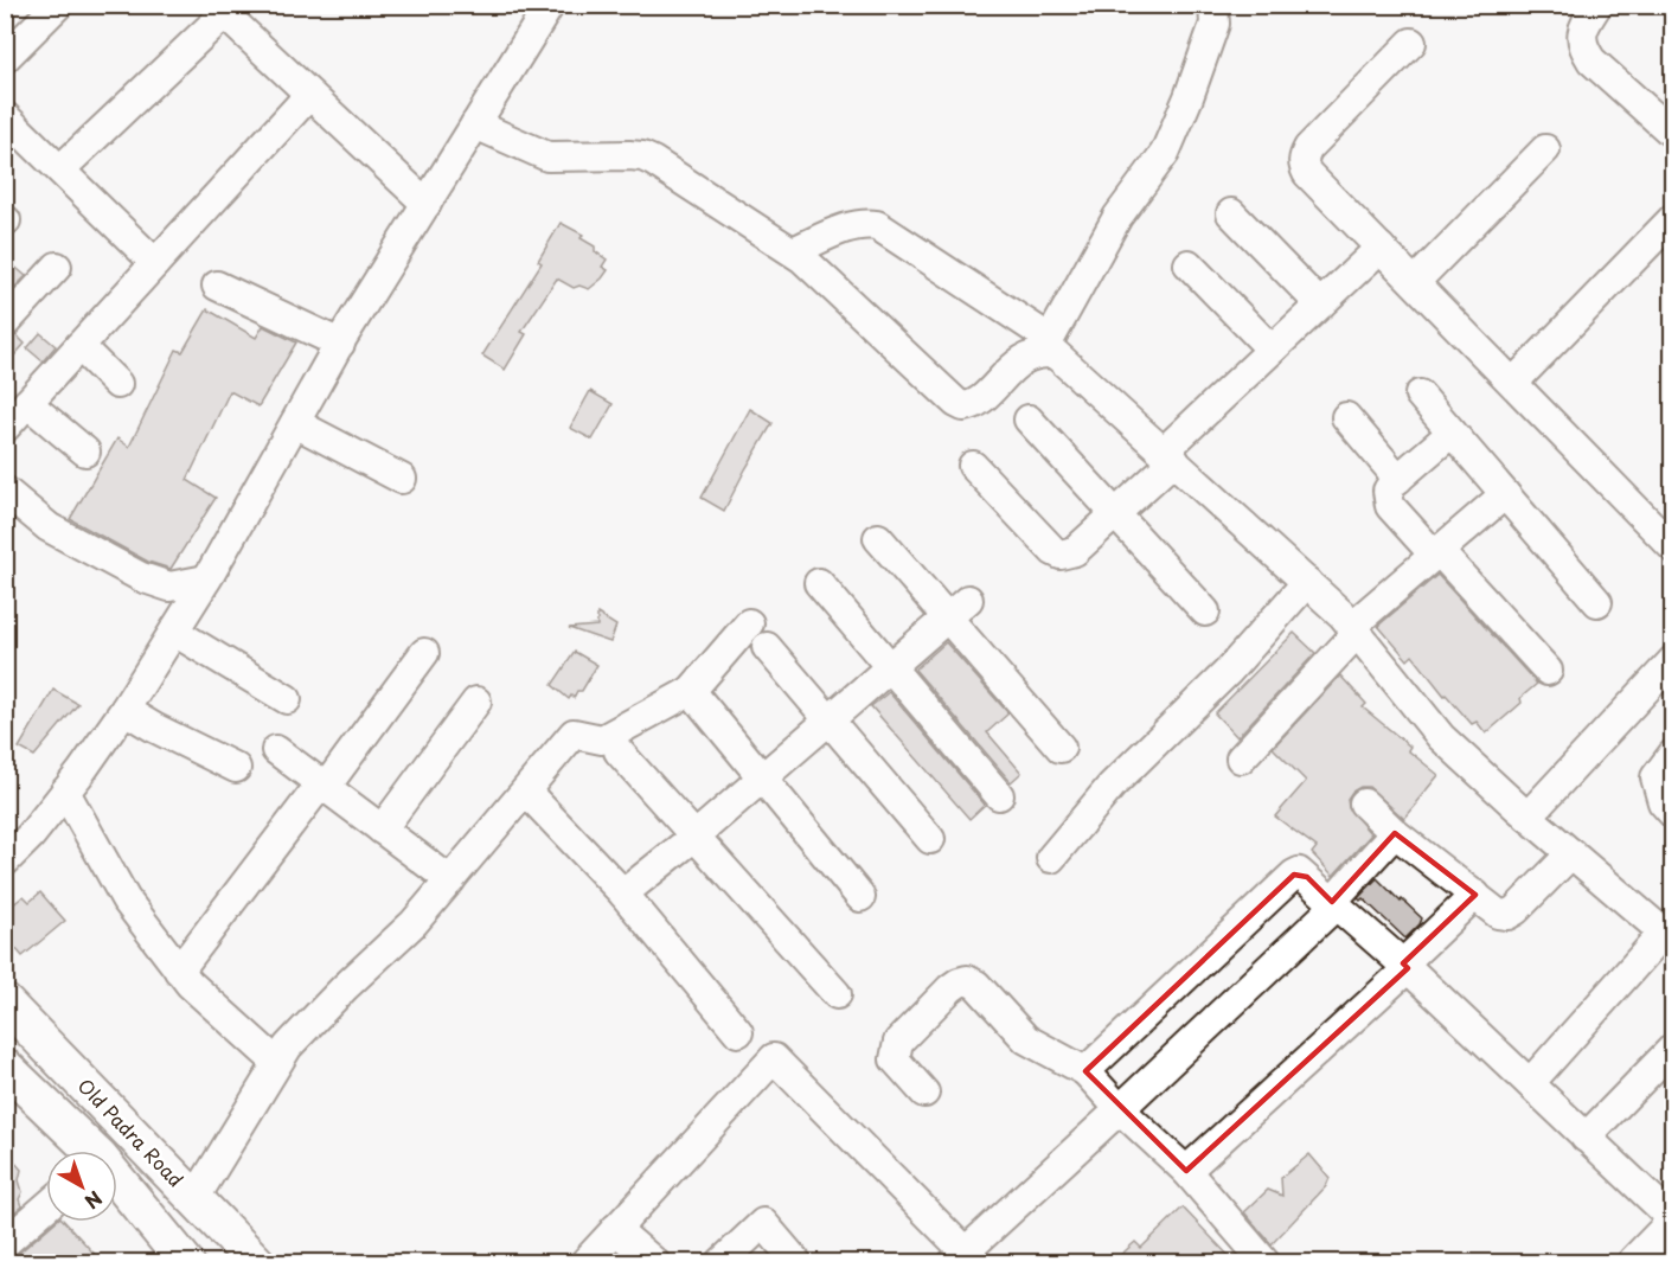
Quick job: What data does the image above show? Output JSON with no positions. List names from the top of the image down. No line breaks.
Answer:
{"streets":{"main road":["Old Padra Road"]},"north":"bottom right"}
